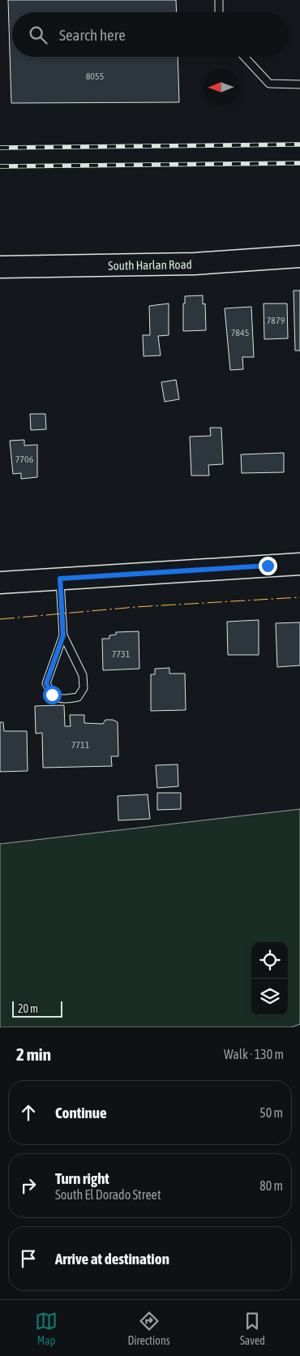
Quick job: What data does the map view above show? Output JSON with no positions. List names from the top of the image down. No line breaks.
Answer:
{"streets":{"main road":["South Harlan Road"]},"house_numbers":["8055","7879","7845","7706","7731","7711"],"scale_bar":"20 m","north":"left","page":{"search":"Search here","scale":"20 m","heading":["2 min","Walk · 130 m"],"list":[["Continue","50 m"],["Turn right","South El Dorado Street","80 m"],"Arrive at destination"],"nav":["Map","Directions","Saved"]}}
